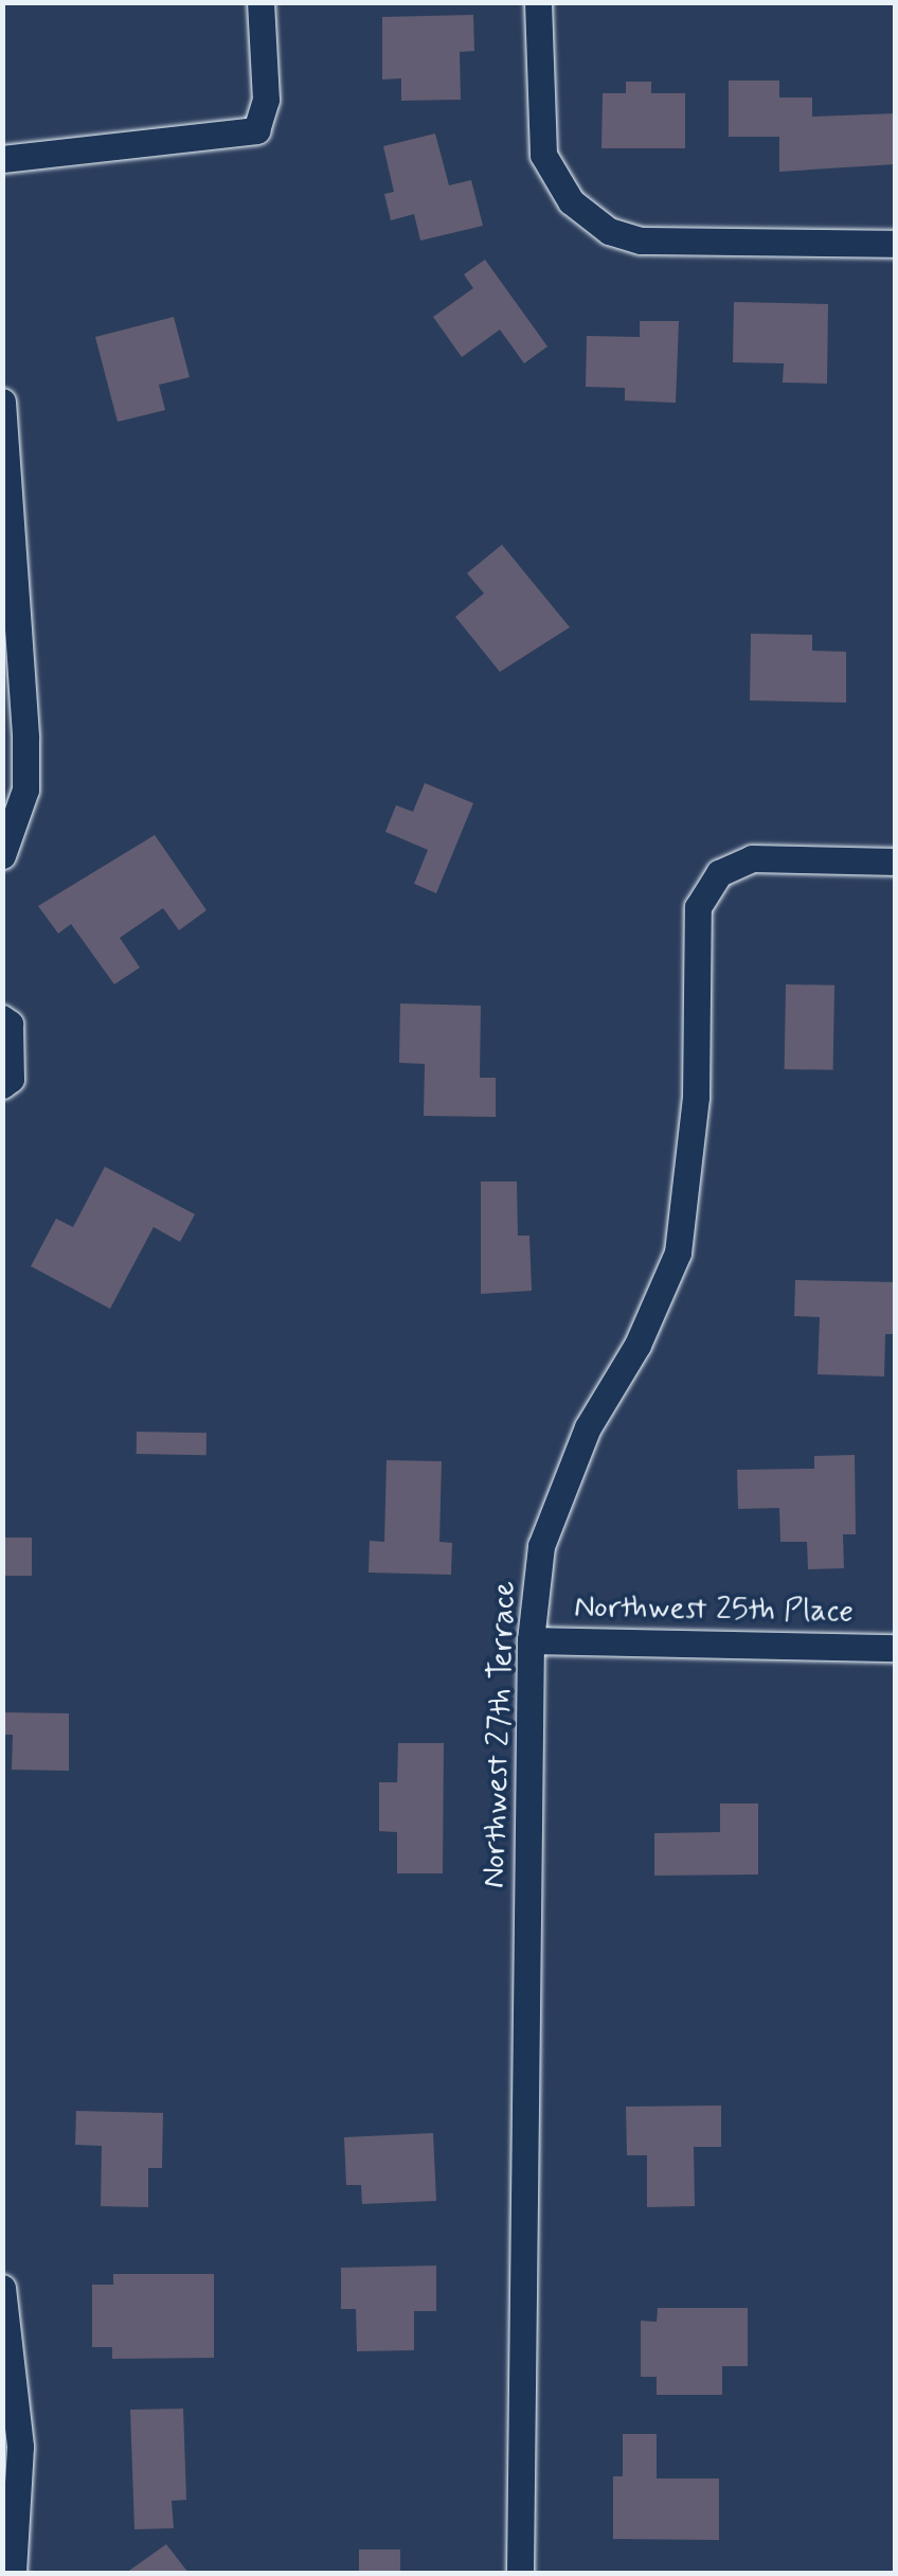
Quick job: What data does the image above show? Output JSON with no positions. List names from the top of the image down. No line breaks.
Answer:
{"streets":{"street":["Northwest 25th Place","Northwest 27th Terrace"]},"crossings":[["Northwest 25th Place","Northwest 27th Terrace"]]}
